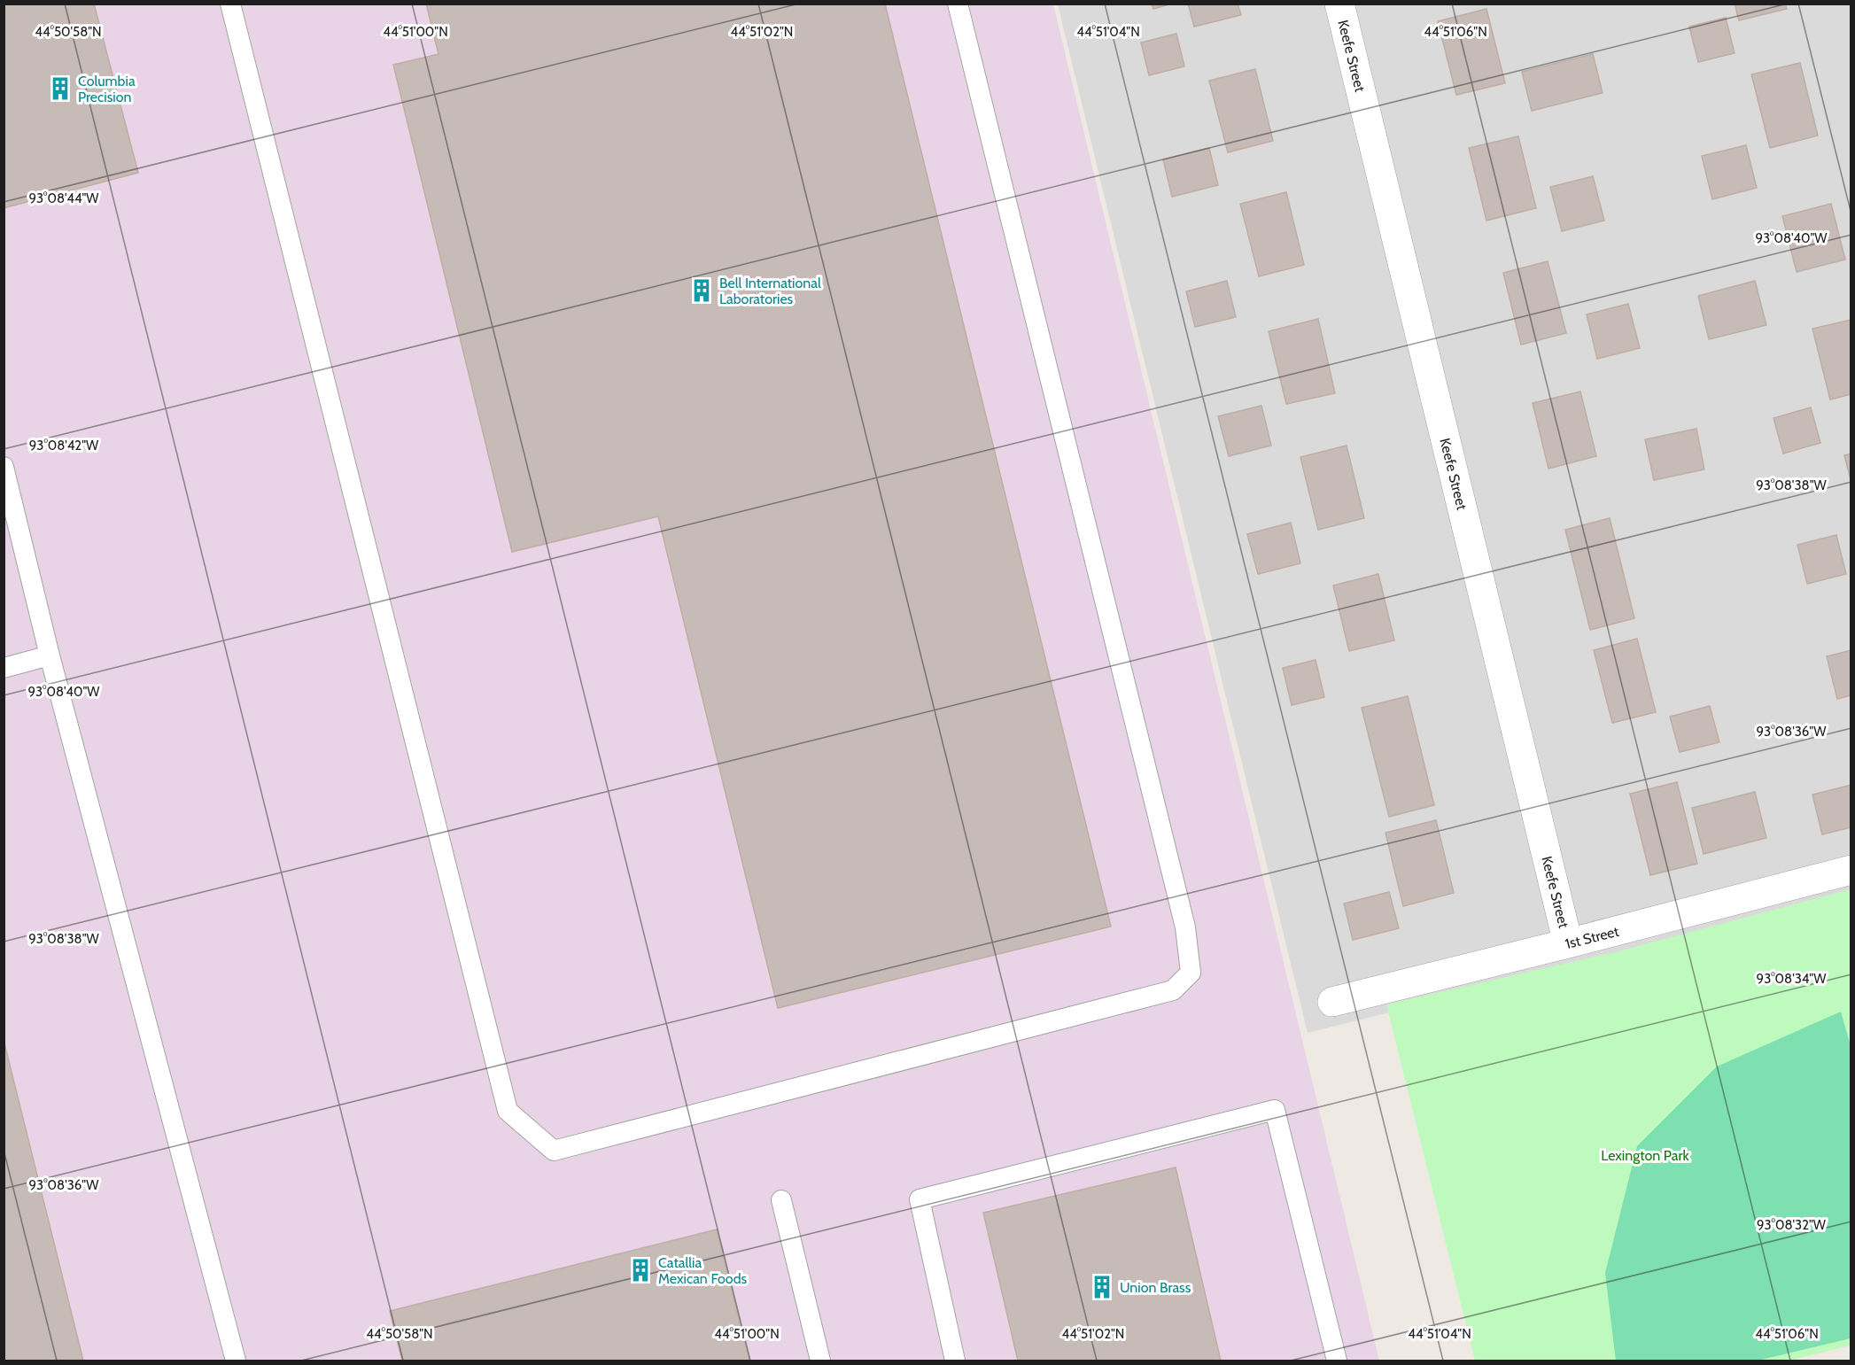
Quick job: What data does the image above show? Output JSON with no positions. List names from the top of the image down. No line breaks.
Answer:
{"streets":{"street":["Keefe Street","1st Street"]},"crossings":[["Keefe Street","1st Street"]],"parks":["Lexington Park"],"places":{"building":["Columbia Precision","Bell International Laboratories","Catallia Mexican Foods","Union Brass"]},"coordinates":["44°50'58\"N","44°51'00\"N","44°51'02\"N","44°51'04\"N","44°51'06\"N","93°08'44\"W","93°08'40\"W","93°08'42\"W","93°08'38\"W","93°08'36\"W","93°08'34\"W","93°08'32\"W"]}
